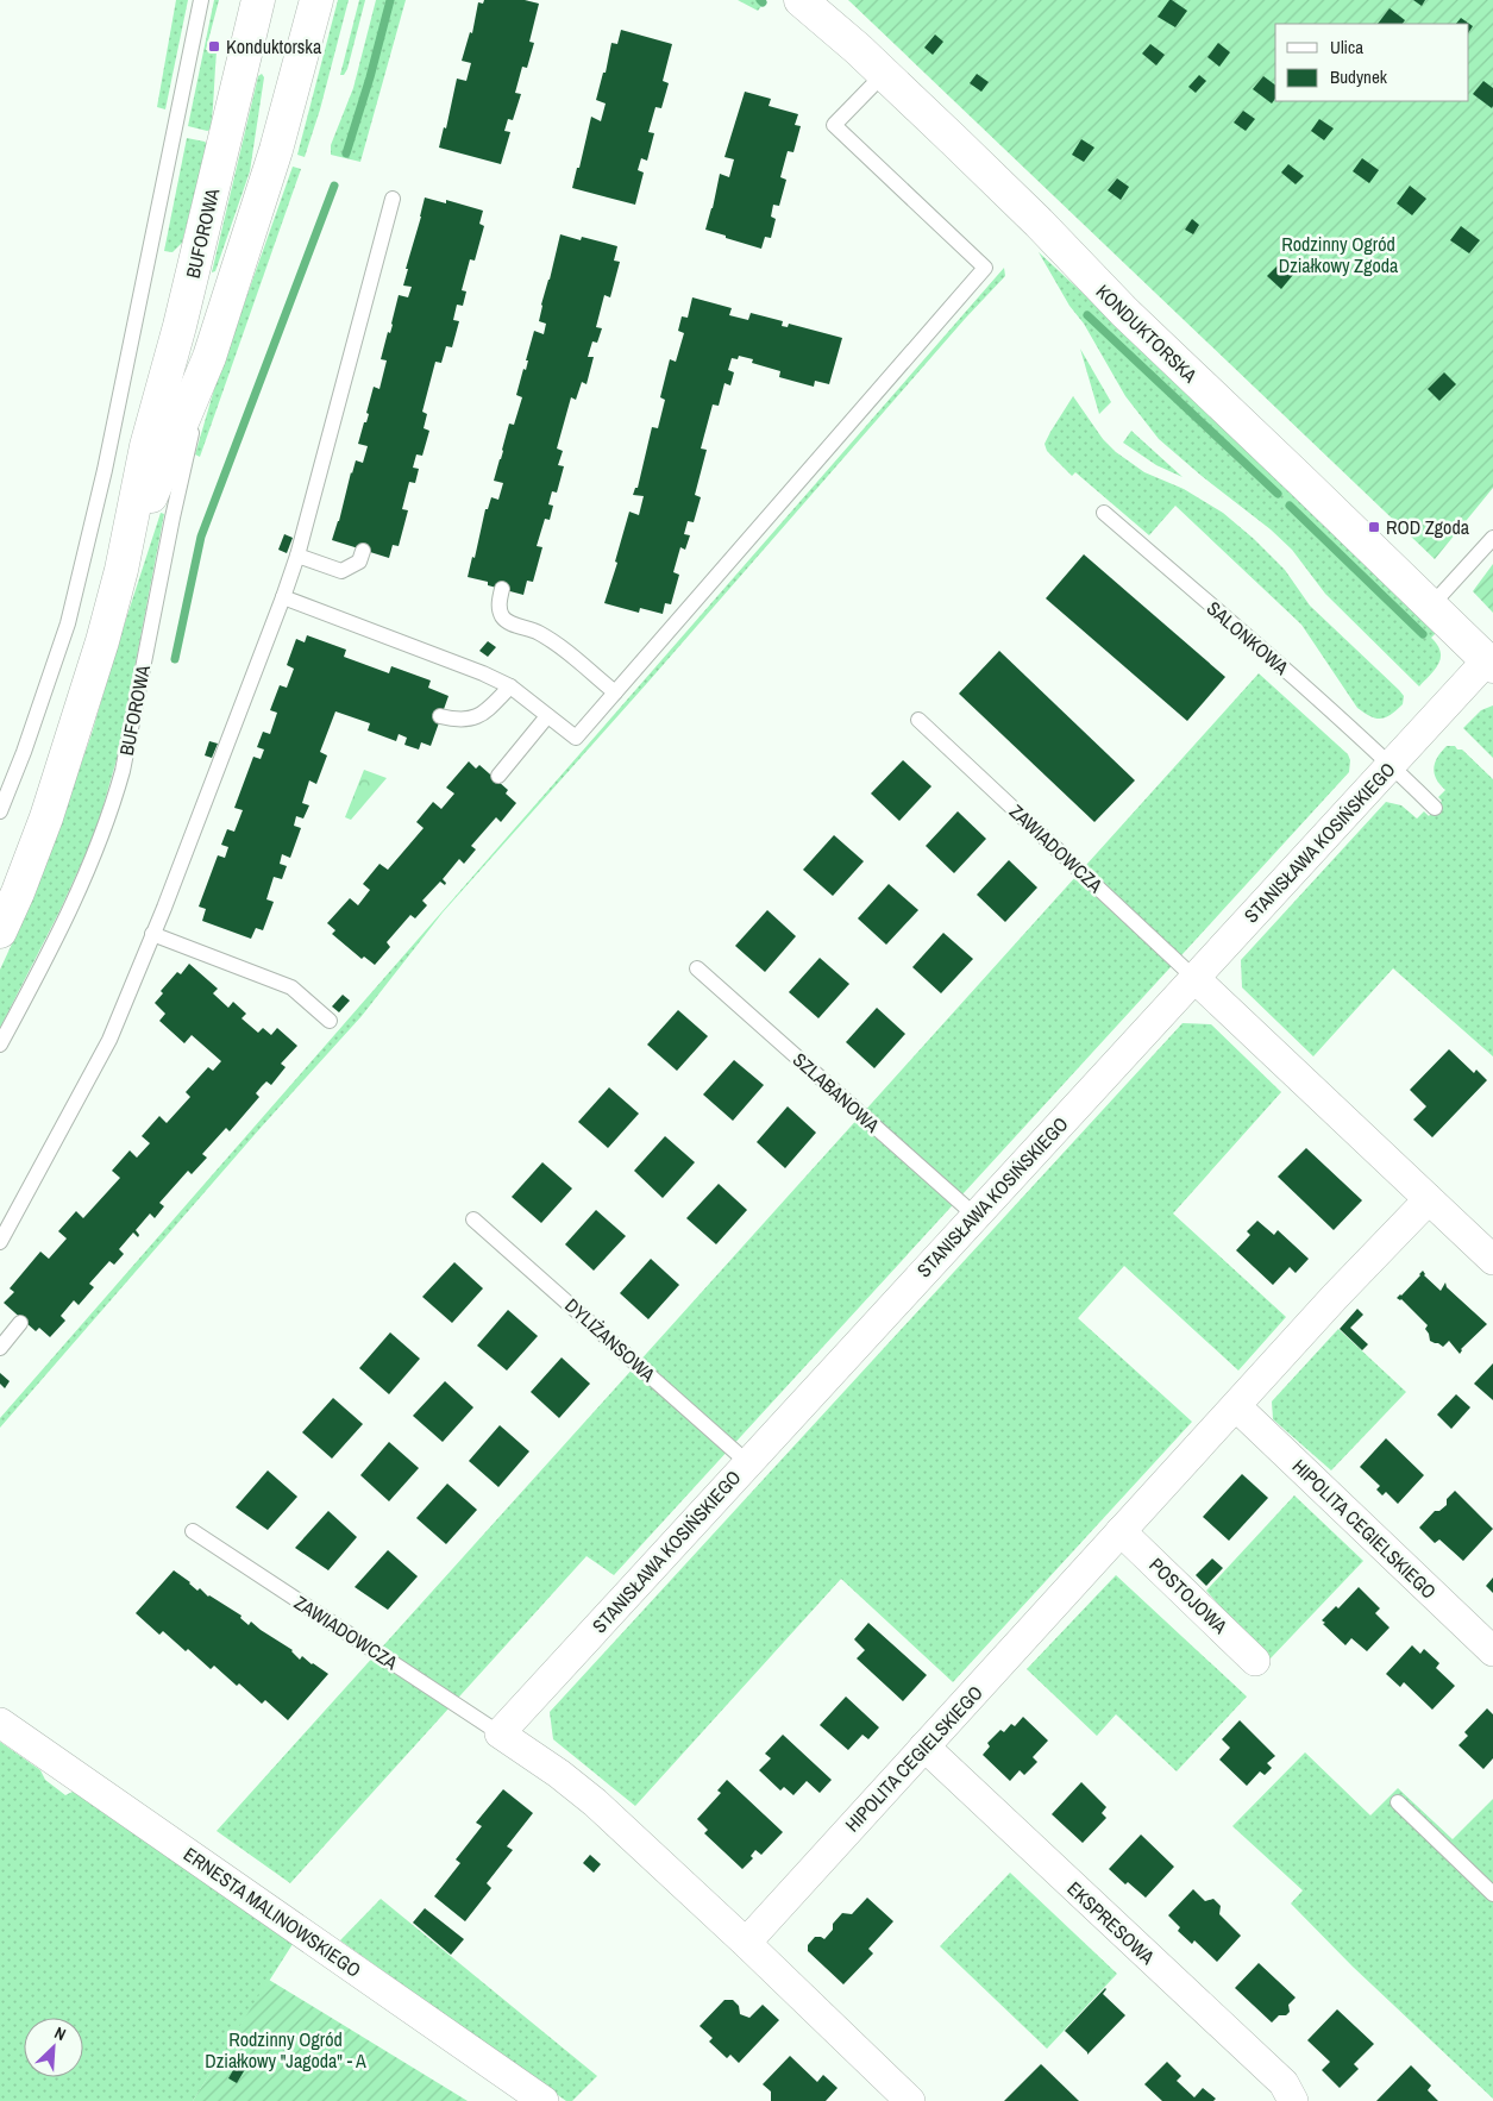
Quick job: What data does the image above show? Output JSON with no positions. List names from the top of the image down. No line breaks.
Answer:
{"streets":{"main road":["BUFOROWA","KONDUKTORSKA"],"street":["STANISŁAWA KOSIŃSKIEGO","HIPOLITA CEGIELSKIEGO","POSTOJOWA","ERNESTA MALINOWSKIEGO","EKSPRESOWA"],"lane":["SALONKOWA","ZAWIADOWCZA","SZLABANOWA","DYLIŻANSOWA"]},"crossings":[["KONDUKTORSKA","STANISŁAWA KOSIŃSKIEGO"],["SALONKOWA","STANISŁAWA KOSIŃSKIEGO"],["STANISŁAWA KOSIŃSKIEGO","ZAWIADOWCZA"],["STANISŁAWA KOSIŃSKIEGO","SZLABANOWA"],["STANISŁAWA KOSIŃSKIEGO","DYLIŻANSOWA"],["HIPOLITA CEGIELSKIEGO","POSTOJOWA"],["HIPOLITA CEGIELSKIEGO","EKSPRESOWA"]],"parks":["Rodzinny Ogród Działkowy Zgoda","Rodzinny Ogród Działkowy \"Jagoda\" - A"],"places":{"transit":["Konduktorska","ROD Zgoda"]},"legend":["Ulica","Budynek"],"north":"top right"}
